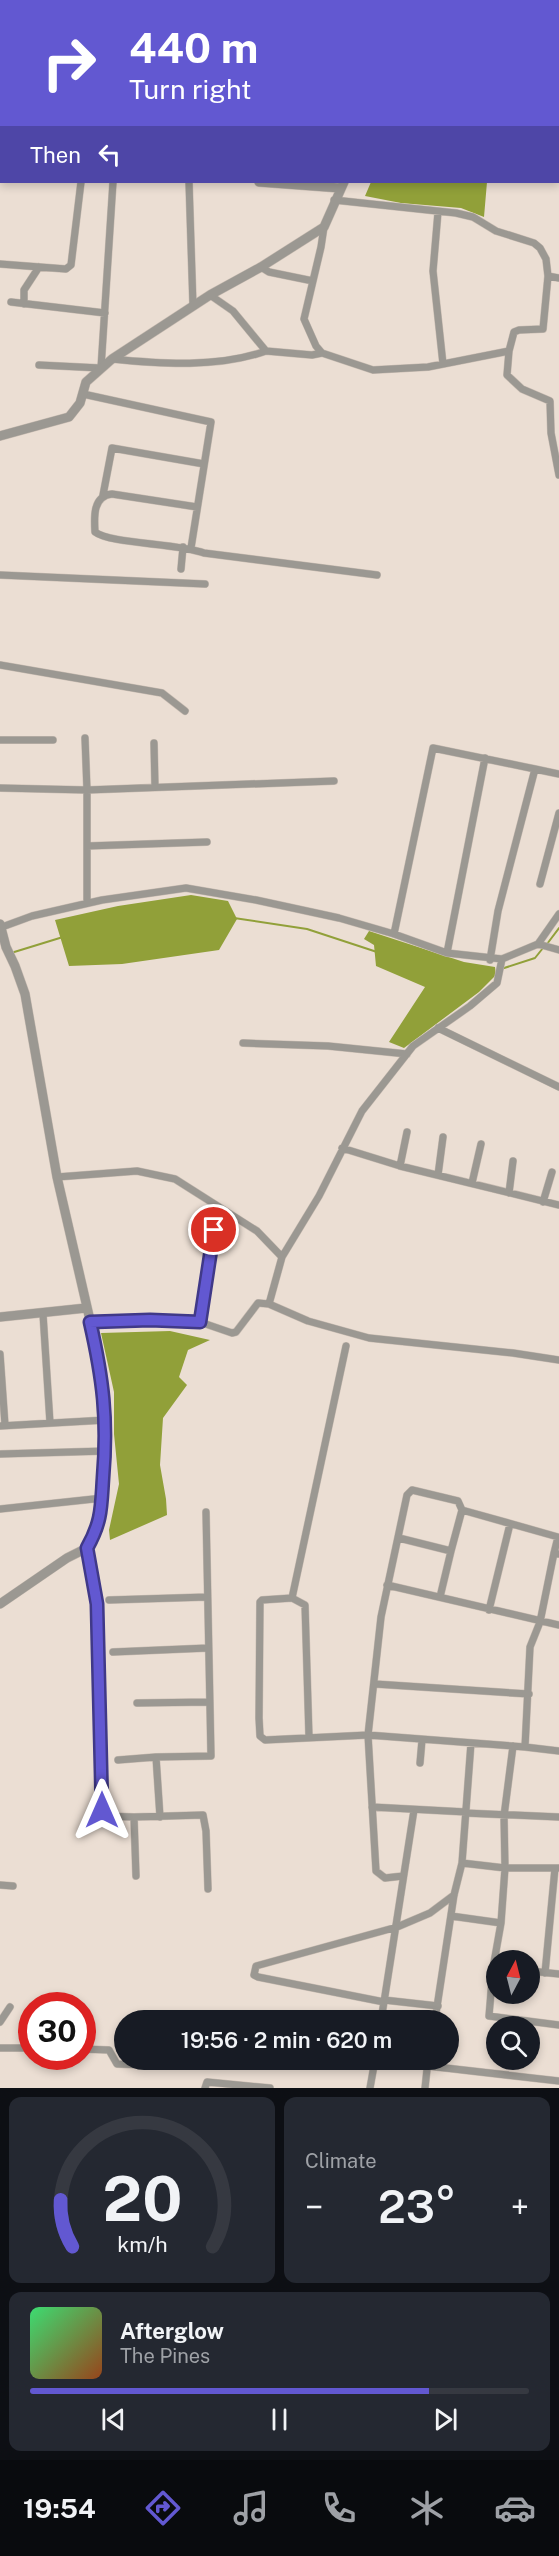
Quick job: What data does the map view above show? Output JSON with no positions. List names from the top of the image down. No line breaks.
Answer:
{"north":"top","page":{"turn":["440 m","Turn right"],"then":"Then","limit":"30","trip":"19:56 · 2 min · 620 m","tile":"Climate","heat":["−","23°","+"],"song":["Afterglow","The Pines"],"tabs":"19:54","gauge":["20","km/h"]}}
